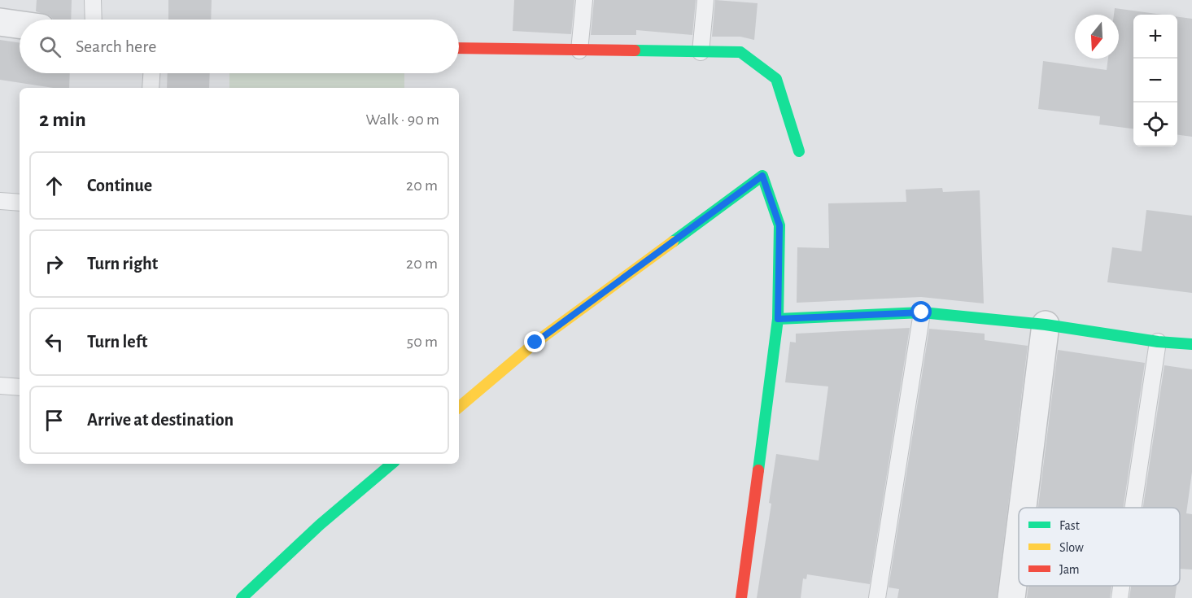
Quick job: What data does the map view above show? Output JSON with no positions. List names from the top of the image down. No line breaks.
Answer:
{"legend":["Fast","Slow","Jam"],"north":"bottom","page":{"map_buttons":["+","−"],"search":"Search here","heading":["2 min","Walk · 90 m"],"list":[["Continue","20 m"],["Turn right","20 m"],["Turn left","50 m"],"Arrive at destination"]}}
